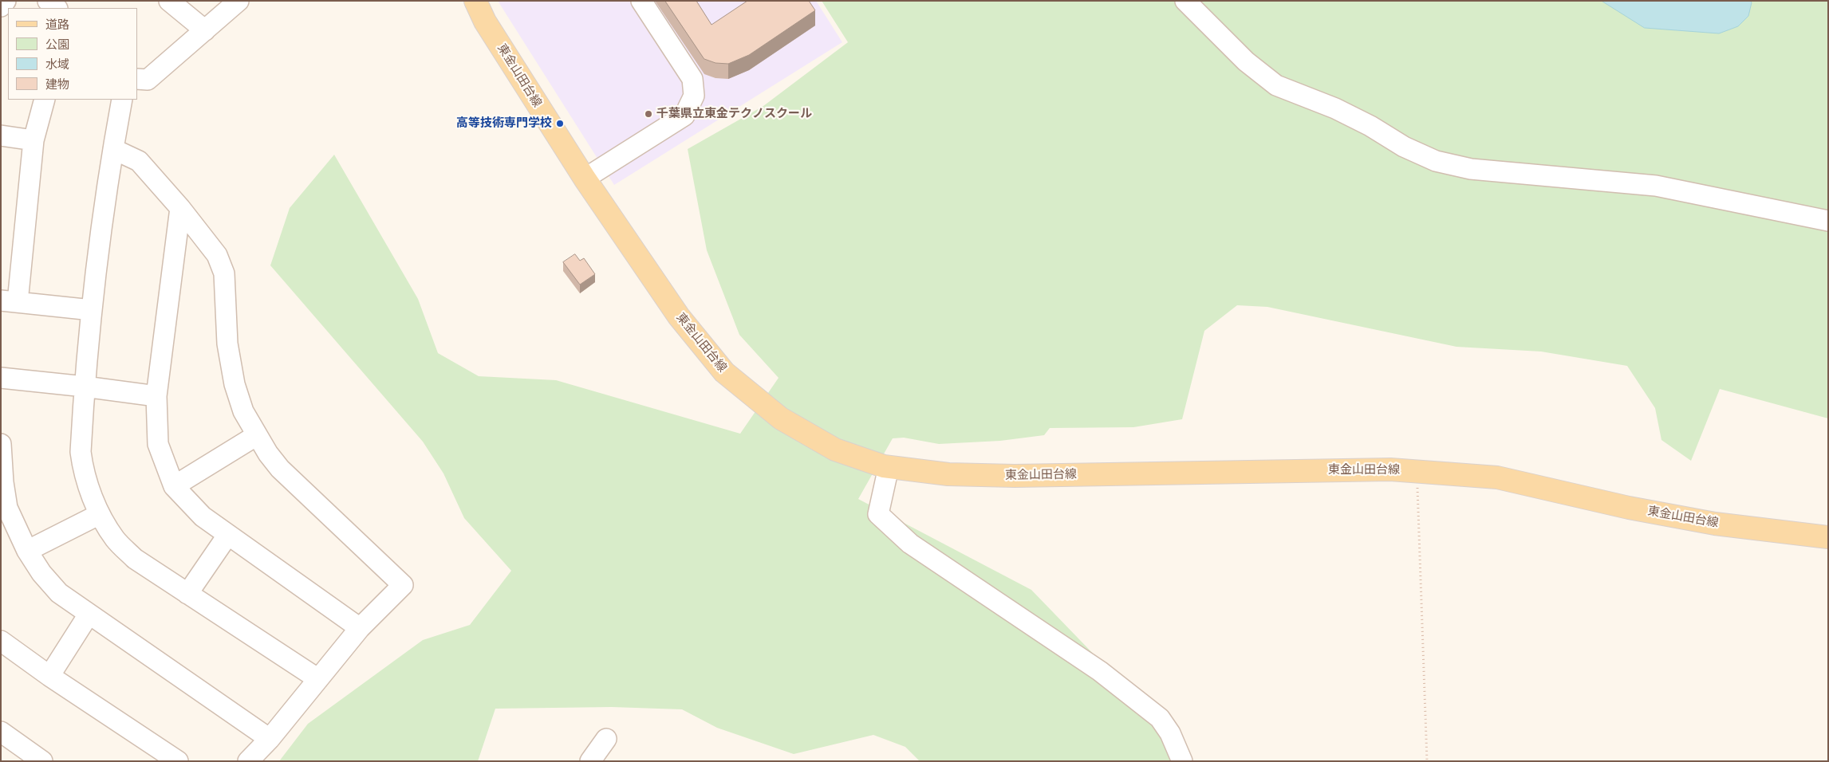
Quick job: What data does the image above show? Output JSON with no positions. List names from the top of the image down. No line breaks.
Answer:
{"streets":{"main road":["東金山田台線"]},"places":["千葉県立東金テクノスクール","高等技術専門学校"],"legend":["道路","公園","水域","建物"]}
